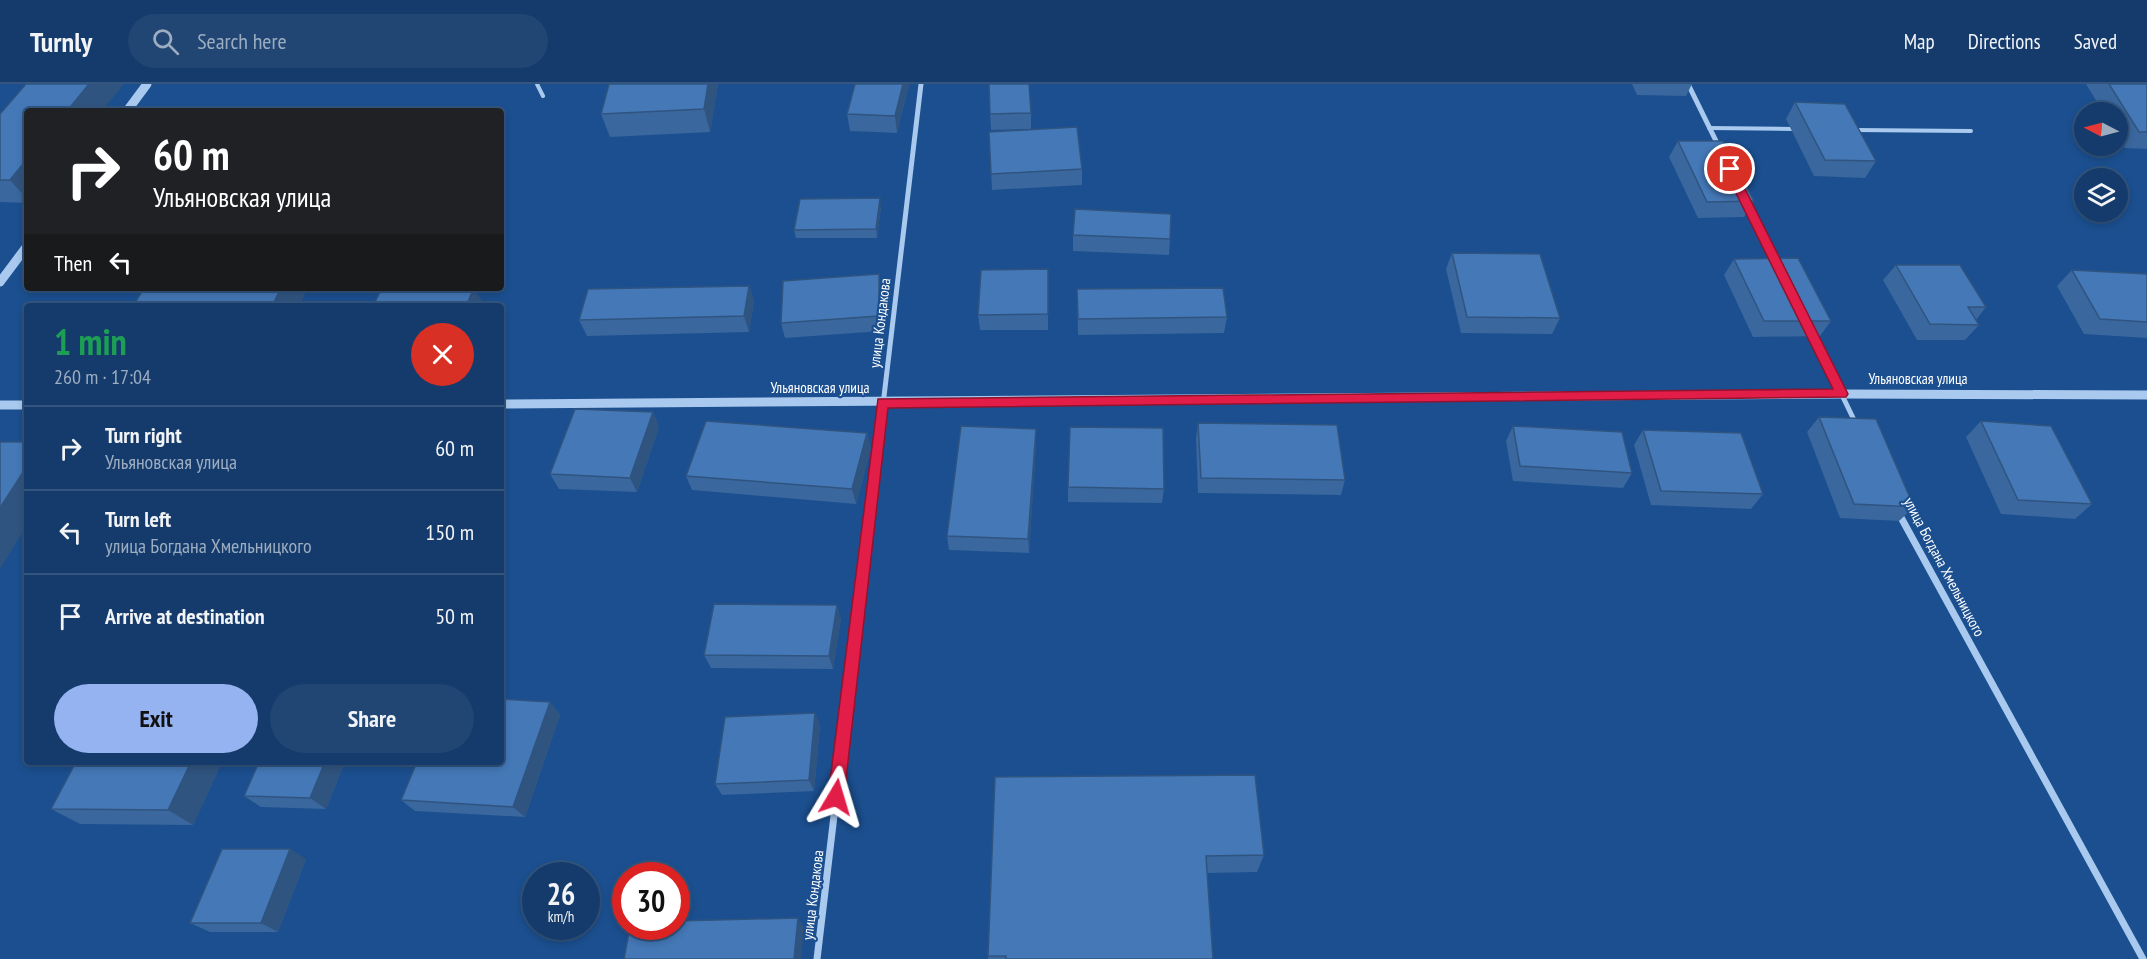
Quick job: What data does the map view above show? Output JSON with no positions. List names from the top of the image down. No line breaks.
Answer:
{"streets":{"street":["улица Кондакова","Ульяновская улица","улица Богдана Хмельницкого"]},"crossings":[["улица Кондакова","Ульяновская улица"]],"north":"left","page":{"header":"Turnly","search":"Search here","nav":["Map","Directions","Saved"],"turn":["60 m","Ульяновская улица"],"then":"Then","heading":["1 min","260 m · 17:04"],"list":[{"name":"Turn right","note":"Ульяновская улица","value":"60 m"},{"name":"Turn left","note":"улица Богдана Хмельницкого","value":"150 m"},{"name":"Arrive at destination","value":"50 m"}],"buttons":["Exit","Share"],"speed":"26 km/h","limit":"30"}}
